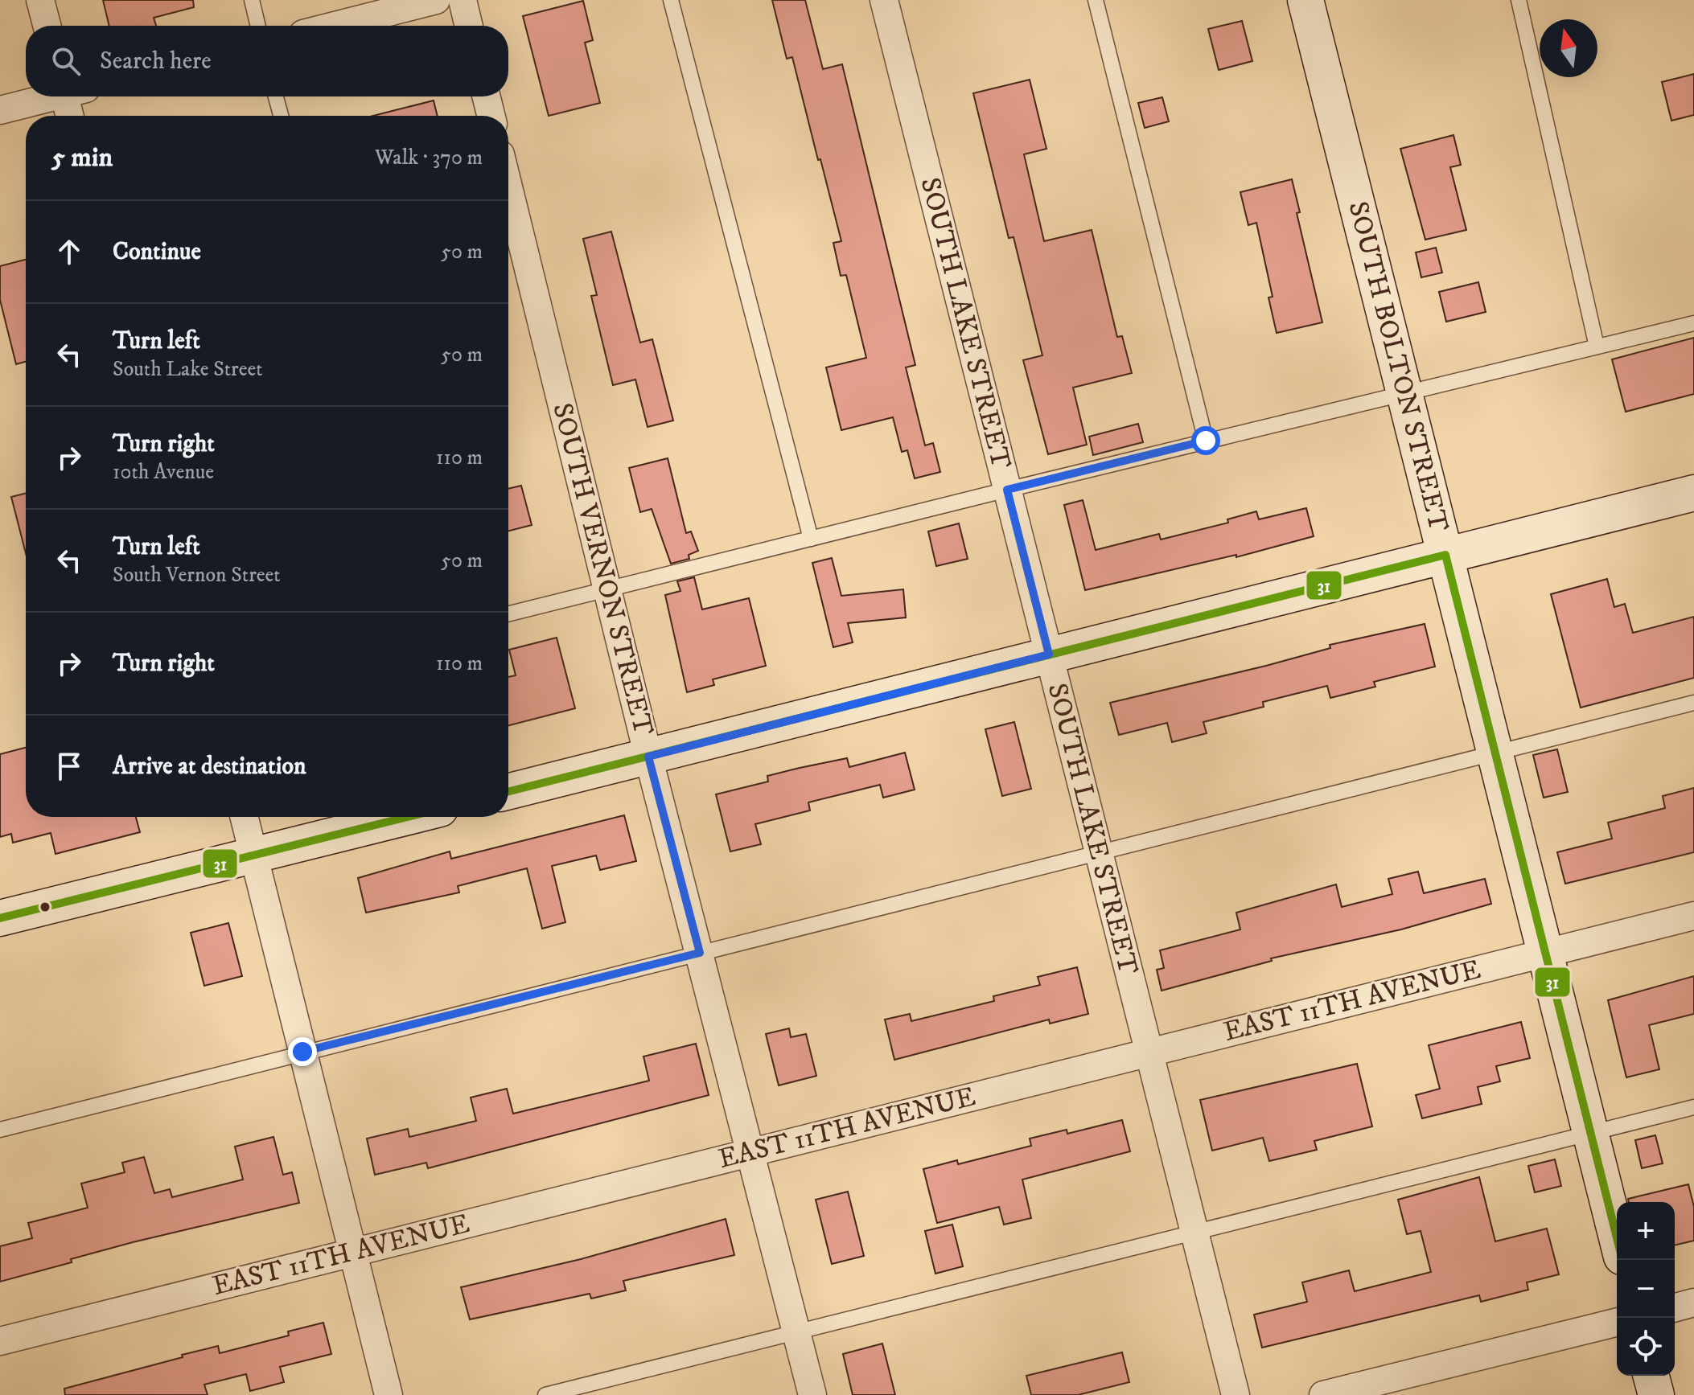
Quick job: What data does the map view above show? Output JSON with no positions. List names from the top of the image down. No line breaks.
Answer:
{"streets":{"main road":["SOUTH BOLTON STREET"],"street":["SOUTH LAKE STREET","SOUTH VERNON STREET","EAST 11TH AVENUE"]},"crossings":[["SOUTH LAKE STREET","EAST 11TH AVENUE"],["SOUTH BOLTON STREET","EAST 11TH AVENUE"],["SOUTH VERNON STREET","EAST 11TH AVENUE"]],"lines":["transit line 31"],"north":"top","page":{"search":"Search here","heading":["5 min","Walk · 370 m"],"list":[["Continue","50 m"],["Turn left","South Lake Street","50 m"],["Turn right","10th Avenue","110 m"],["Turn left","South Vernon Street","50 m"],["Turn right","110 m"],"Arrive at destination"],"map_buttons":["+","−"]}}
